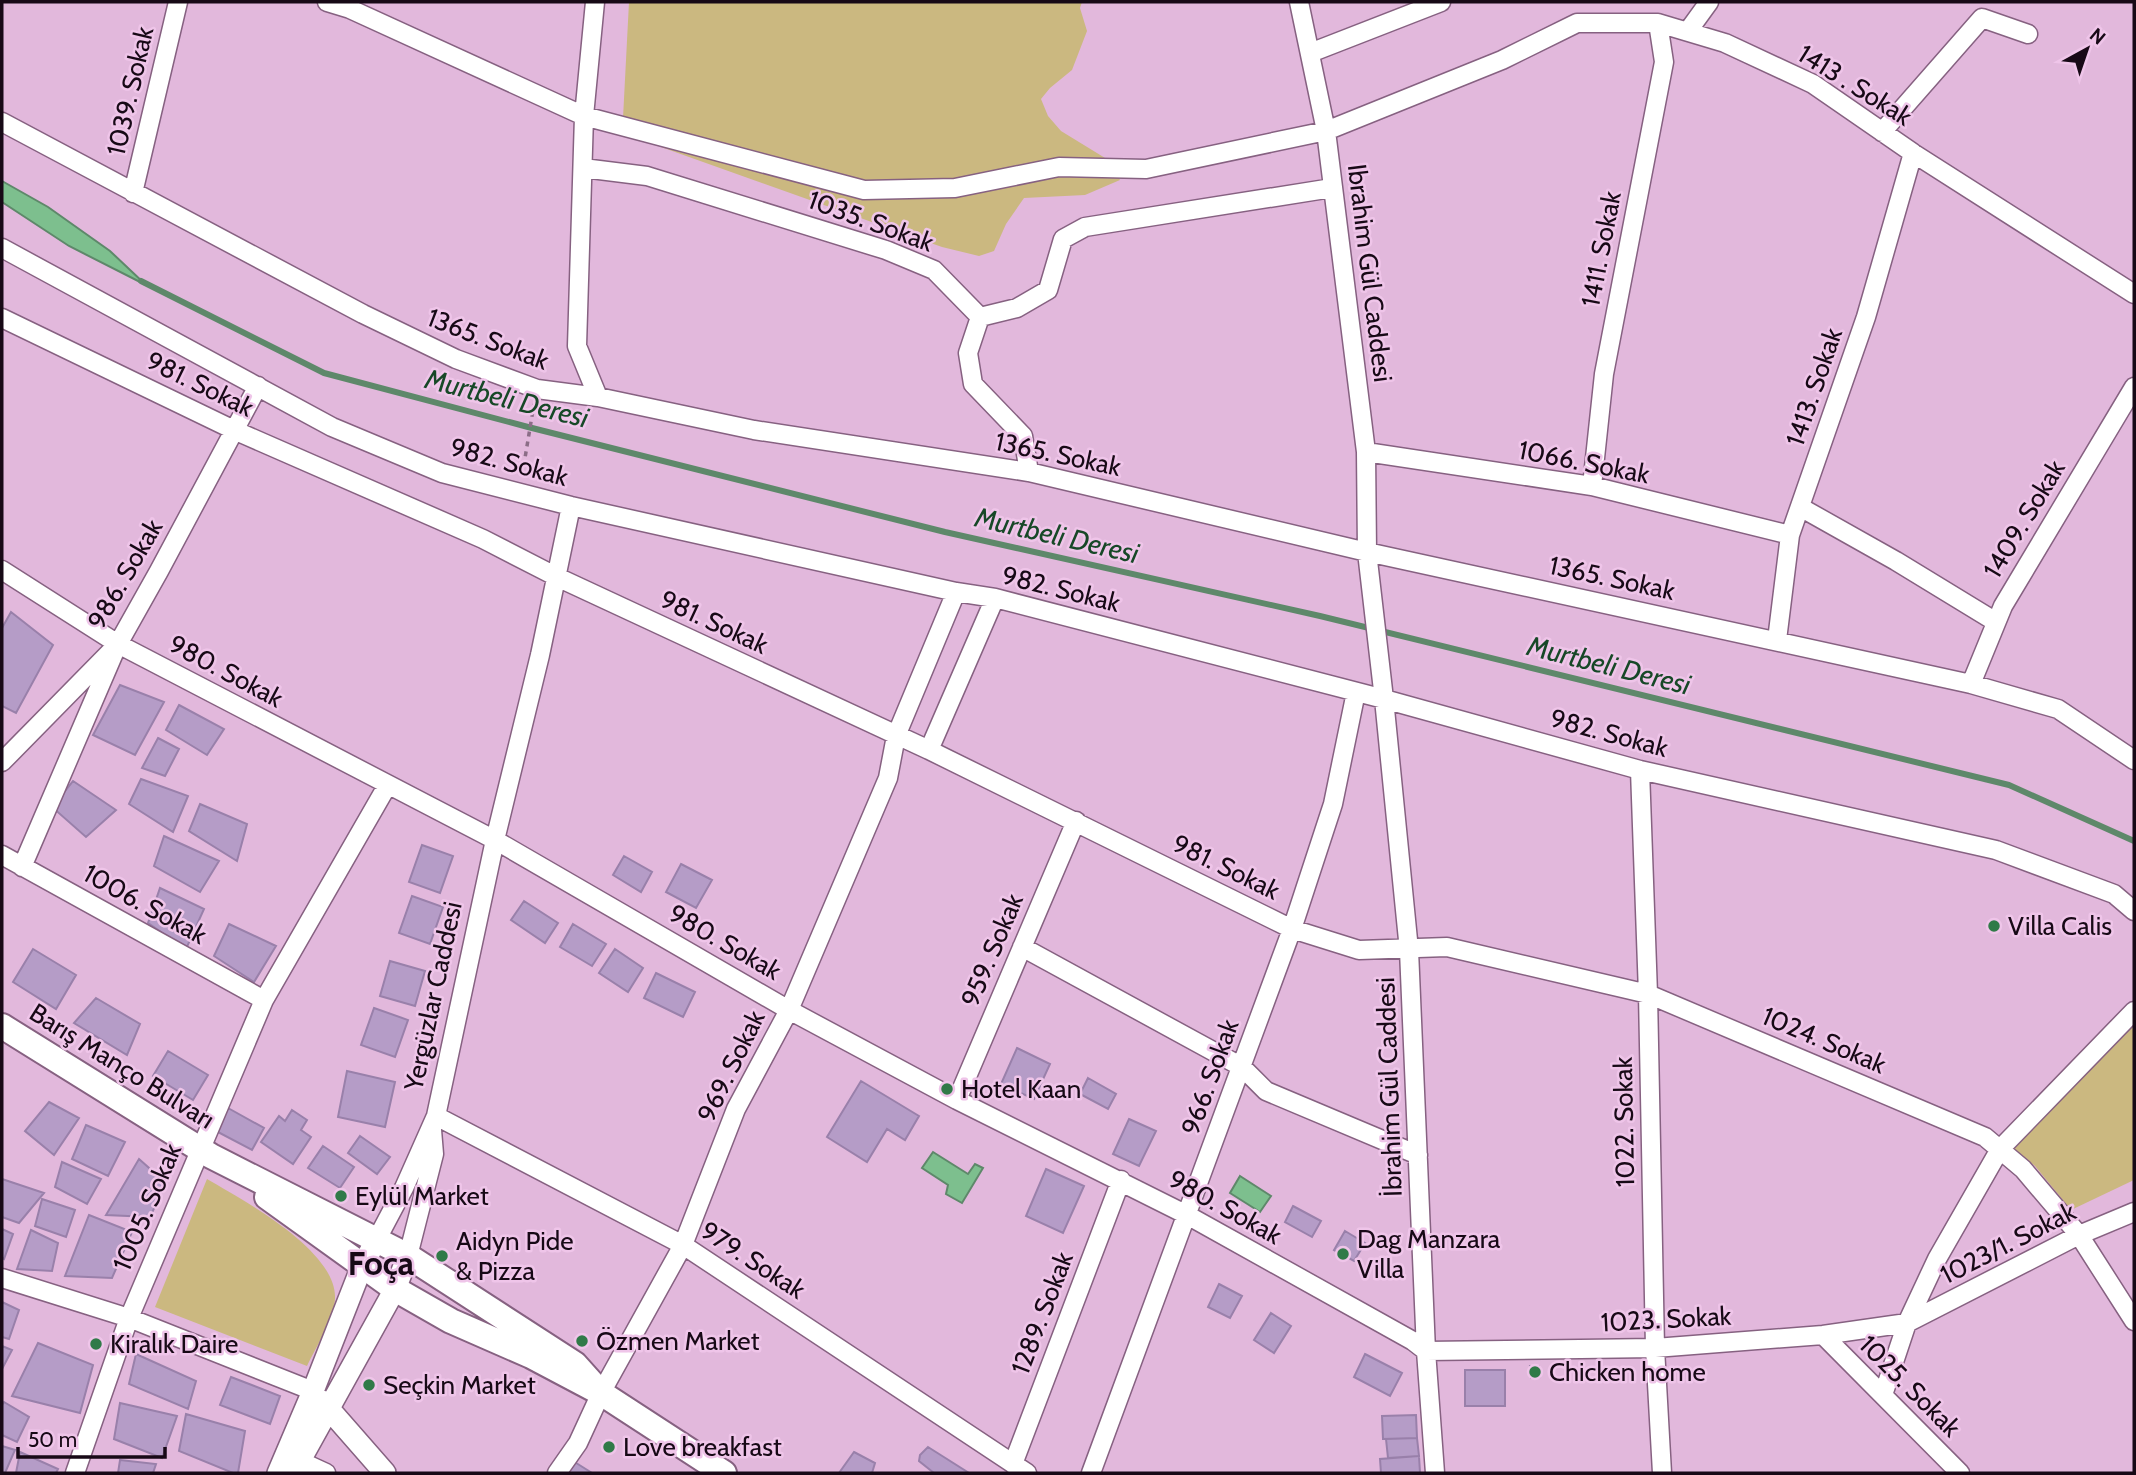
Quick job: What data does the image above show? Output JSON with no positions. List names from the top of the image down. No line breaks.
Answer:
{"streets":{"main road":["Barış Manço Bulvarı"],"street":["1413 . Sokak","1039. Sokak","1035. Sokak","1411. Sokak","Ibrahim Gül Caddesi","1365. Sokak","981. Sokak","1413. Sokak","982. Sokak","1066. Sokak","1409. Sokak","986. Sokak","980. Sokak","1006. Sokak","959. Sokak","Yergüzlar Caddesi","1024. Sokak","969. Sokak","966. Sokak","İbrahim Gül Caddesi","1022. Sokak","1005. Sokak","1023/1. Sokak","979. Sokak","1289. Sokak","1023. Sokak","1025. Sokak"]},"crossings":[["1413 . Sokak","1411. Sokak"],["1413 . Sokak","Ibrahim Gül Caddesi"],["1413 . Sokak","1413. Sokak"],["1039. Sokak","1365. Sokak"],["1411. Sokak","1066. Sokak"],["Ibrahim Gül Caddesi","1365. Sokak"],["Ibrahim Gül Caddesi","1066. Sokak"],["Ibrahim Gül Caddesi","İbrahim Gül Caddesi"],["1365. Sokak","1413. Sokak"],["1365. Sokak","1409. Sokak"],["1365. Sokak","İbrahim Gül Caddesi"],["981. Sokak","986. Sokak"],["981. Sokak","959. Sokak"],["981. Sokak","Yergüzlar Caddesi"],["981. Sokak","1024. Sokak"],["981. Sokak","969. Sokak"],["981. Sokak","966. Sokak"],["981. Sokak","İbrahim Gül Caddesi"],["1413. Sokak","1066. Sokak"],["982. Sokak","986. Sokak"],["982. Sokak","Yergüzlar Caddesi"],["982. Sokak","969. Sokak"],["982. Sokak","966. Sokak"],["982. Sokak","İbrahim Gül Caddesi"],["982. Sokak","1022. Sokak"],["986. Sokak","980. Sokak"],["980. Sokak","959. Sokak"],["980. Sokak","Yergüzlar Caddesi"],["980. Sokak","969. Sokak"],["980. Sokak","966. Sokak"],["980. Sokak","İbrahim Gül Caddesi"],["980. Sokak","1005. Sokak"],["980. Sokak","1289. Sokak"],["980. Sokak","1023. Sokak"],["1006. Sokak","1005. Sokak"],["Yergüzlar Caddesi","Barış Manço Bulvarı"],["Yergüzlar Caddesi","979. Sokak"],["1024. Sokak","İbrahim Gül Caddesi"],["1024. Sokak","1022. Sokak"],["1024. Sokak","1023/1. Sokak"],["Barış Manço Bulvarı","969. Sokak"],["Barış Manço Bulvarı","1005. Sokak"],["969. Sokak","979. Sokak"],["İbrahim Gül Caddesi","1023. Sokak"],["1022. Sokak","1023. Sokak"],["1023/1. Sokak","1023. Sokak"],["979. Sokak","1289. Sokak"],["1023. Sokak","1025. Sokak"]],"districts":["Foça"],"water":["Murtbeli Deresi"],"places":["Villa Calis","Hotel Kaan","Eylül Market","Dag Manzara Villa","Aidyn Pide & Pizza","Özmen Market","Kiralık Daire","Chicken home","Seçkin Market","Love breakfast"],"scale_bar":"50 m","north":"top right"}
